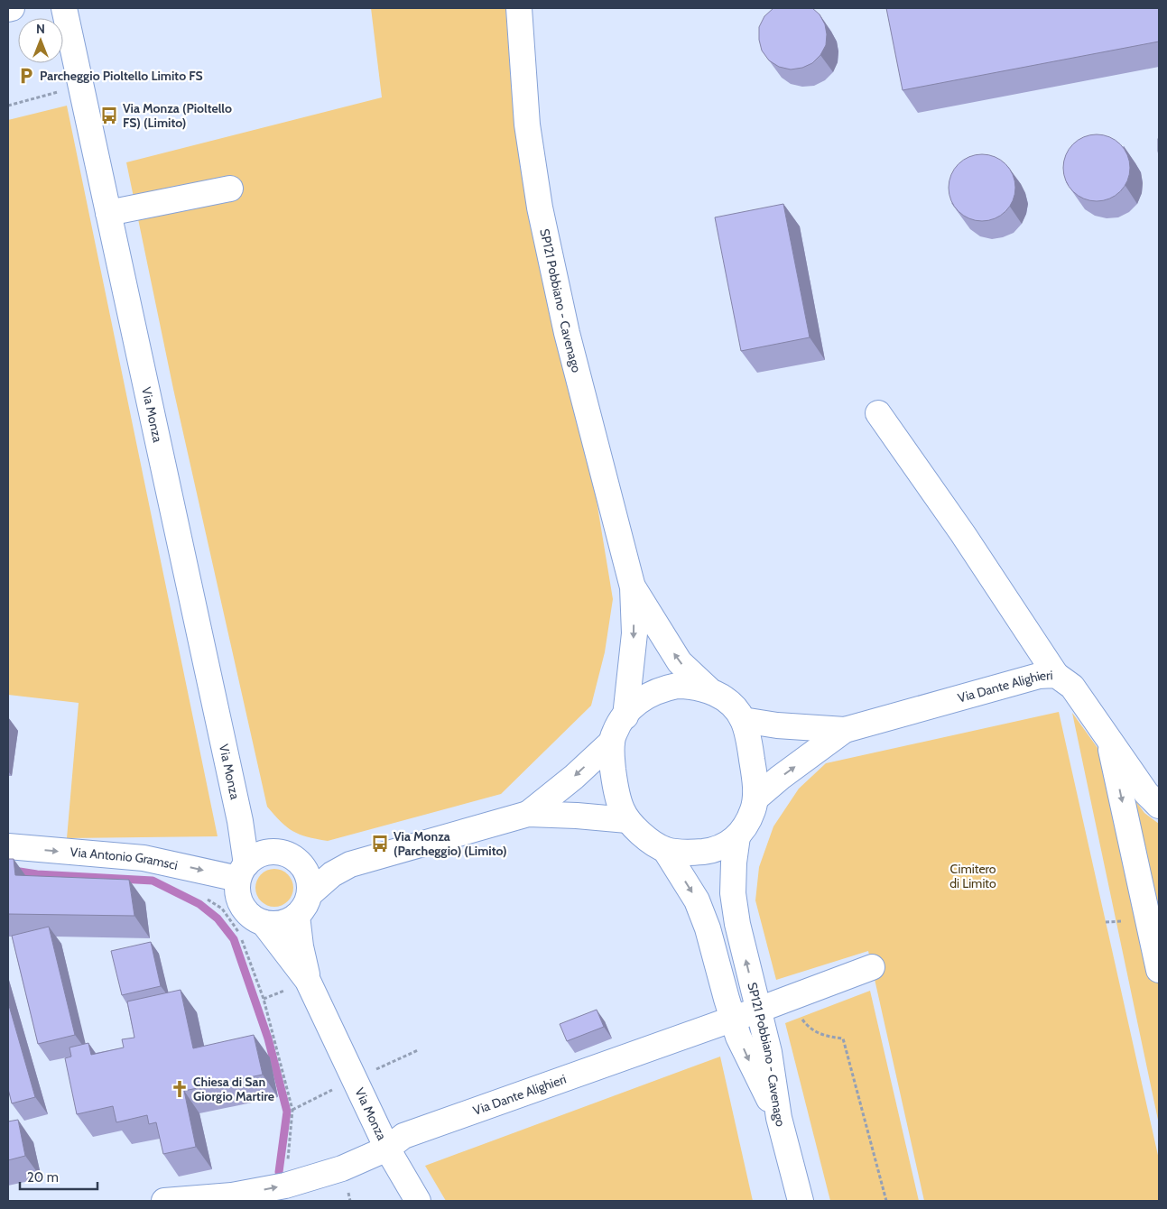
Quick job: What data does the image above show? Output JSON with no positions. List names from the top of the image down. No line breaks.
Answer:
{"streets":{"street":["SP121 Pobbiano - Cavenago","Via Monza","Via Dante Alighieri","Via Antonio Gramsci"]},"crossings":[["SP121 Pobbiano - Cavenago","Via Dante Alighieri"],["Via Monza","Via Dante Alighieri"],["Via Monza","Via Antonio Gramsci"]],"one_way":["Via Antonio Gramsci"],"parks":["Cimitero di Limito"],"places":{"parking":["Parcheggio Pioltello Limito FS"],"bus stop":["Via Monza (Pioltello FS) (Limito)","Via Monza (Parcheggio) (Limito)"],"church":["Chiesa di San Giorgio Martire"]},"scale_bar":"20 m","north":"top"}
